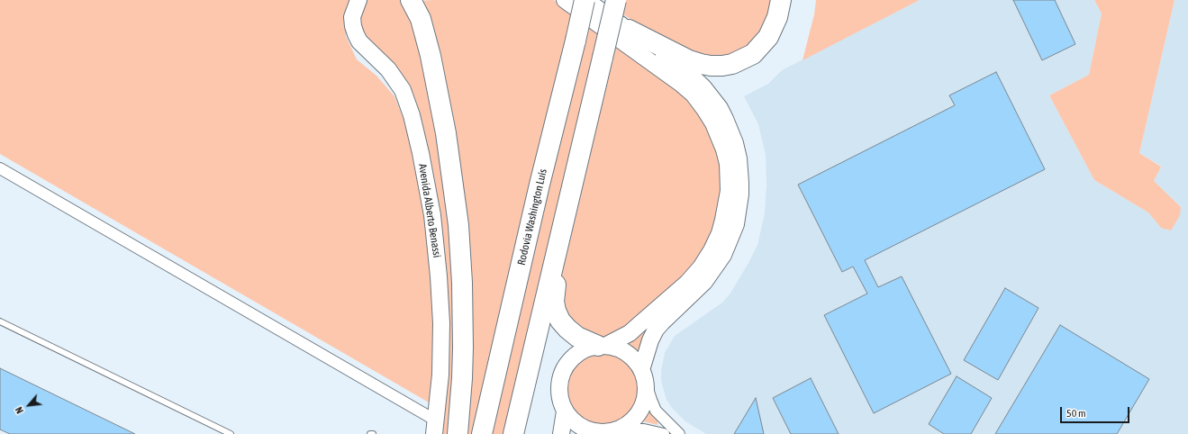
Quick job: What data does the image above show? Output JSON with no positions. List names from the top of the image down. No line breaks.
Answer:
{"streets":{"highway":["Rodovia Washington Luís"],"main road":["Avenida Alberto Benassi"]},"scale_bar":"50 m","north":"bottom left"}
